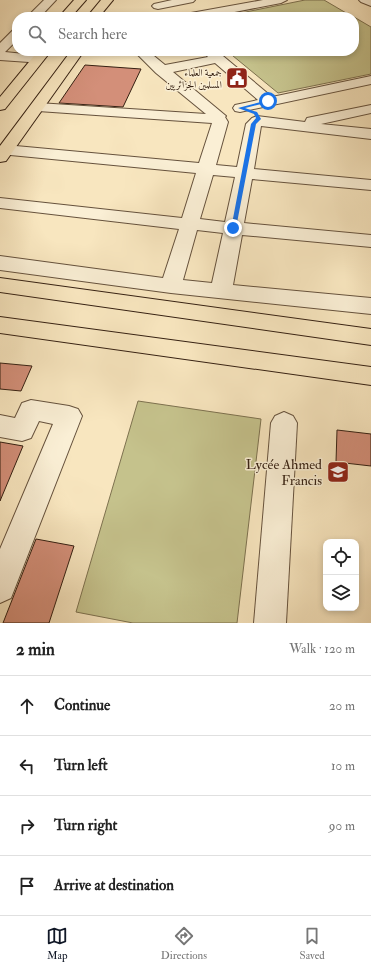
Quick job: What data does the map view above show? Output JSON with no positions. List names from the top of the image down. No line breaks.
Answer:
{"places":{"public building":["جمعية العلماء المسلمين الجزائريين"],"school or university":["Lycée Ahmed Francis"]},"page":{"search":"Search here","heading":["2 min","Walk · 120 m"],"list":[["Continue","20 m"],["Turn left","10 m"],["Turn right","90 m"],"Arrive at destination"],"nav":["Map","Directions","Saved"]}}
